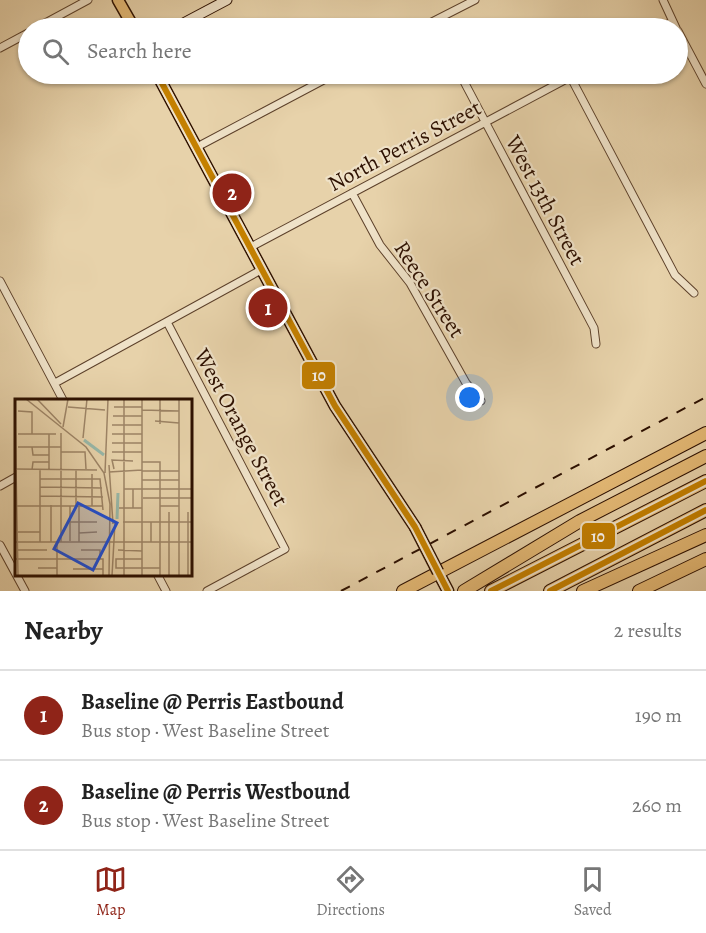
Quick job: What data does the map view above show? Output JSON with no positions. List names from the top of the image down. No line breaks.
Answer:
{"streets":{"street":["North Perris Street","West 13th Street","Reece Street","West Orange Street"]},"crossings":[["North Perris Street","West 13th Street"],["North Perris Street","Reece Street"]],"lines":["transit line 10"],"page":{"search":"Search here","pins":["2","1"],"heading":["Nearby","2 results"],"list":[{"mark":"1","name":"Baseline @ Perris Eastbound","note":"Bus stop · West Baseline Street","value":"190 m"},{"mark":"2","name":"Baseline @ Perris Westbound","note":"Bus stop · West Baseline Street","value":"260 m"}],"nav":["Map","Directions","Saved"]}}
